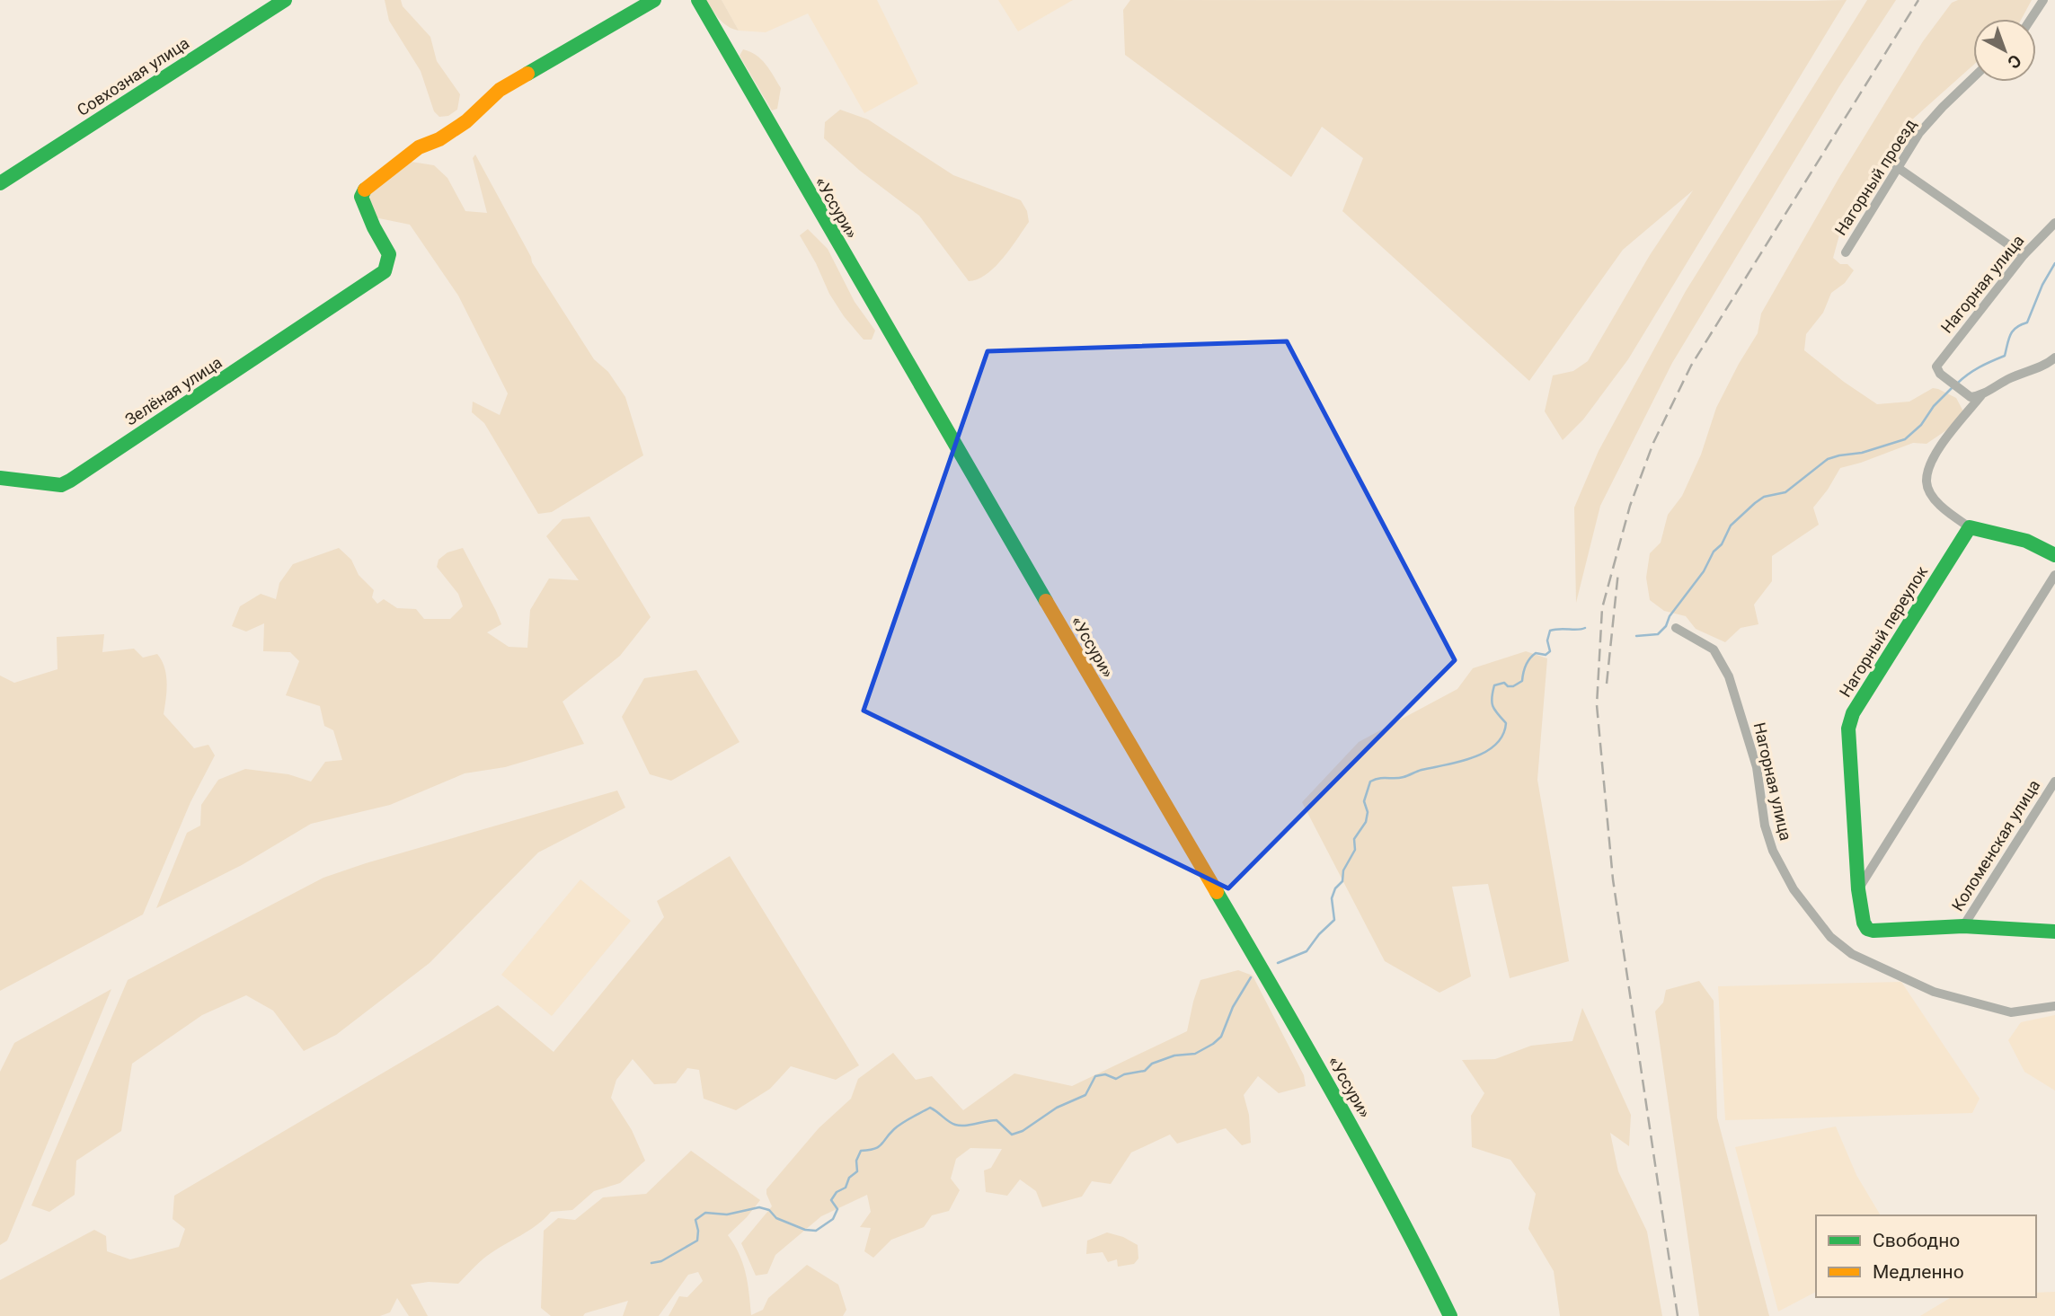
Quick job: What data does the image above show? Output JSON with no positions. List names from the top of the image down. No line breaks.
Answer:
{"streets":{"main road":["Совхозная улица","«Уссури»","Зелёная улица","Нагорный переулок"],"street":["Нагорный проезд","Нагорная улица","Коломенская улица"]},"crossings":[["Нагорный переулок","Коломенская улица"]],"legend":["Свободно","Медленно"],"north":"bottom right"}
